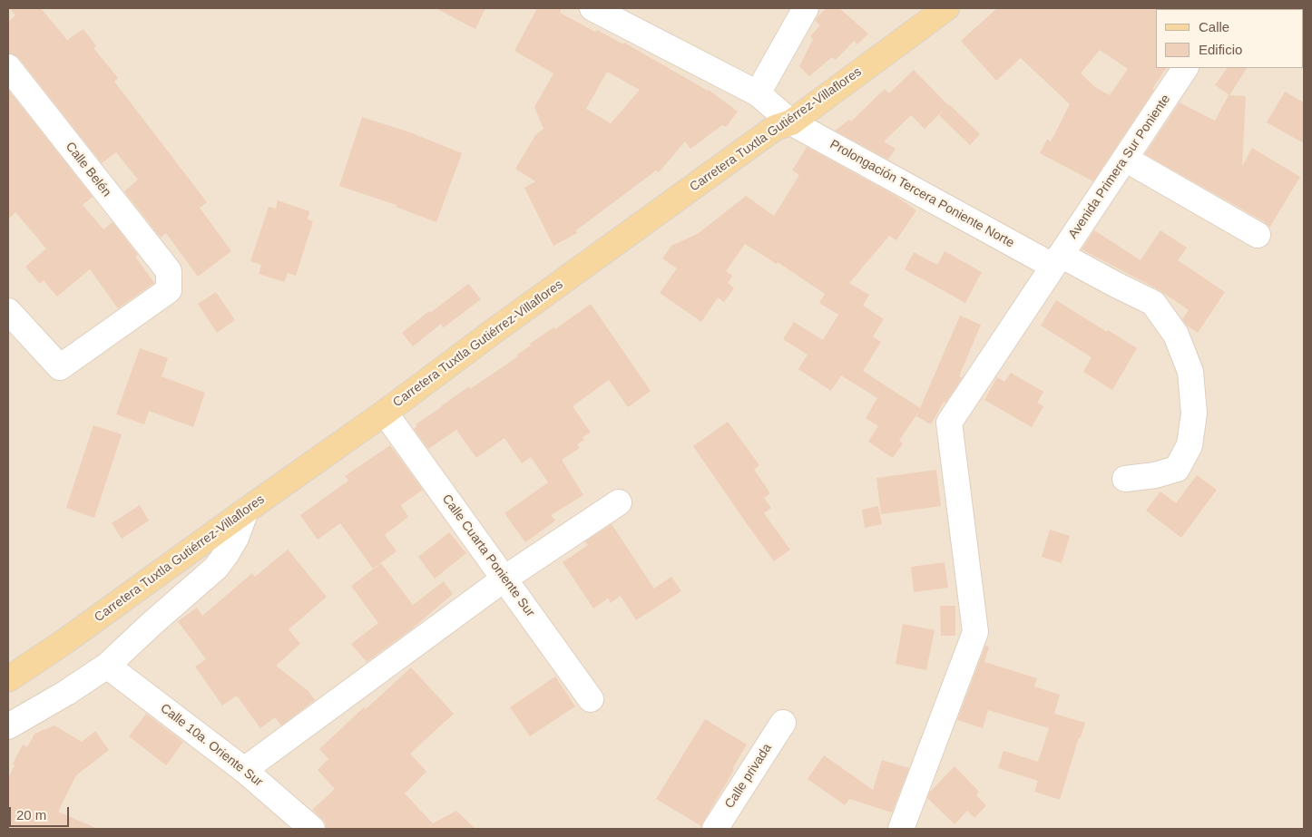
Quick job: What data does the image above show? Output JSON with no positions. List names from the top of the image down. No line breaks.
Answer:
{"streets":{"main road":["Carretera Tuxtla Gutiérrez-Villaflores"],"street":["Avenida Primera Sur Poniente","Calle Belén","Prolongación Tercera Poniente Norte","Calle Cuarta Poniente Sur","Calle 10a. Oriente Sur","Calle privada"]},"crossings":[["Carretera Tuxtla Gutiérrez-Villaflores","Prolongación Tercera Poniente Norte"],["Carretera Tuxtla Gutiérrez-Villaflores","Calle Cuarta Poniente Sur"],["Avenida Primera Sur Poniente","Prolongación Tercera Poniente Norte"]],"legend":["Calle","Edificio"],"scale_bar":"20 m"}
